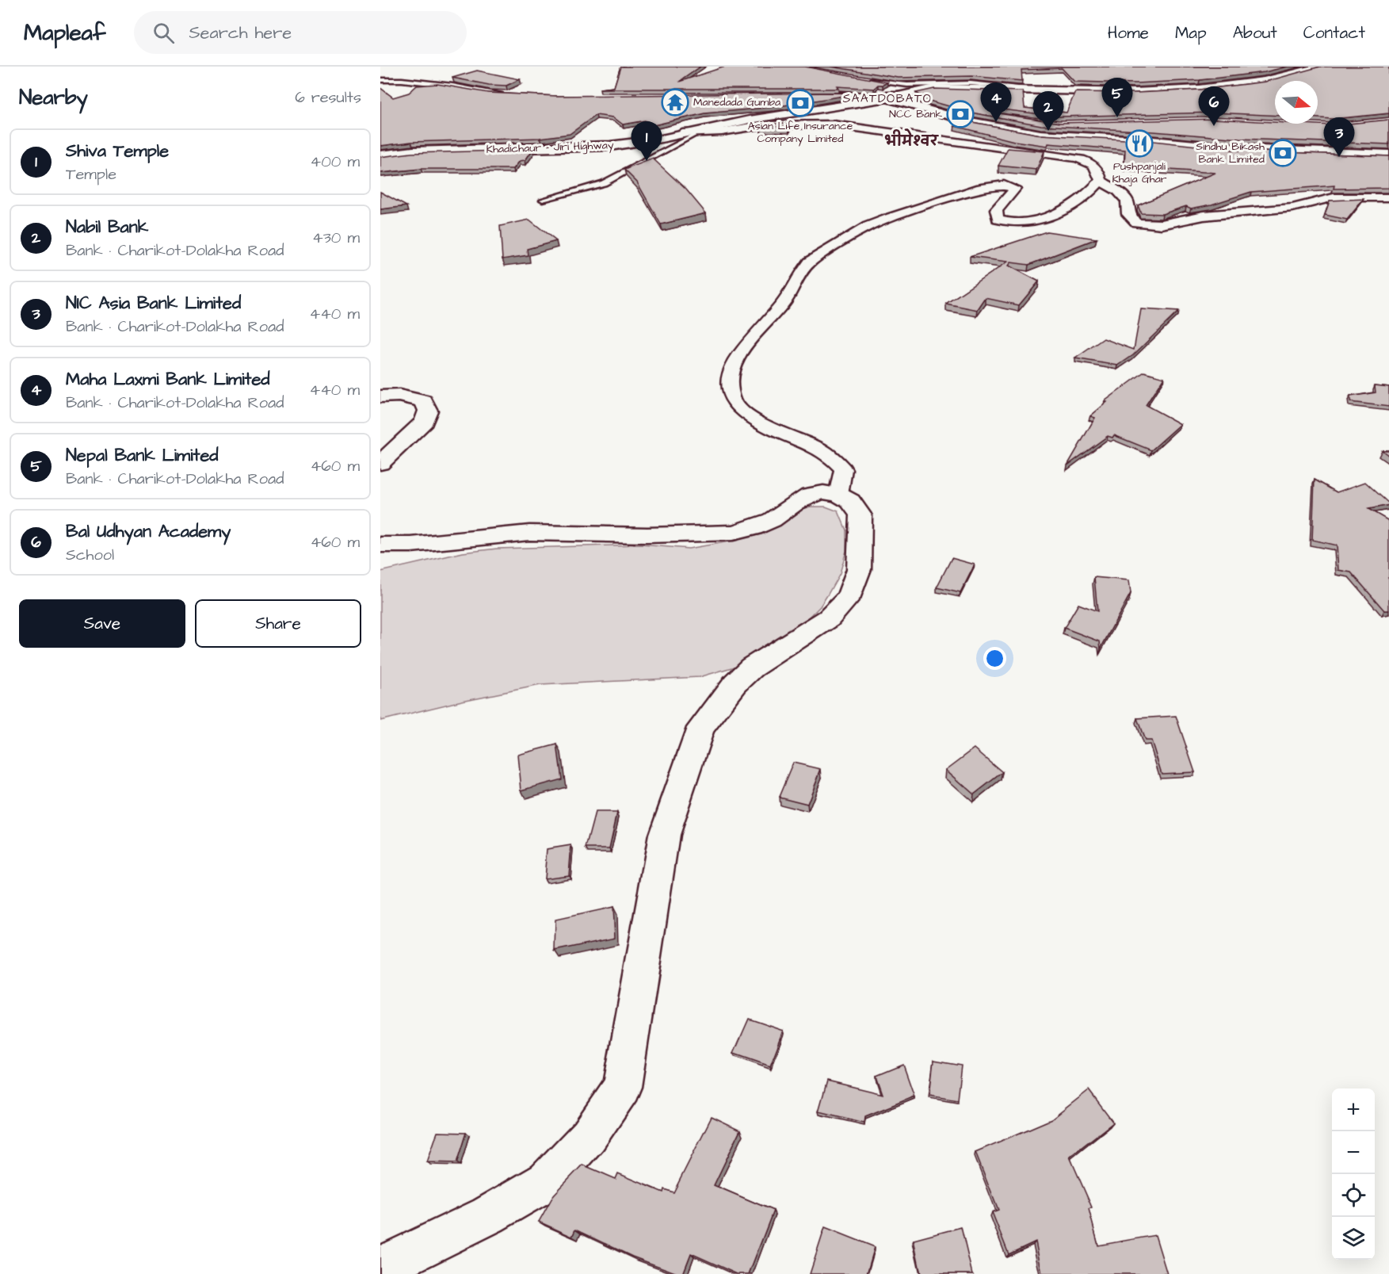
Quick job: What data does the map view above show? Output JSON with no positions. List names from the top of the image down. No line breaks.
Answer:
{"streets":{"main road":["Khadichaur - Jiri Highway"]},"districts":["SAATDOBATO","भीमेश्वर"],"places":{"temple":["Manedada Gumba"],"bank":["Asian Life Insurance Company Limited","NCC Bank","Sindhu Bikash Bank Limited"],"restaurant":["Pushpanjali Khaja Ghar"]},"north":"right","page":{"header":"Mapleaf","search":"Search here","nav":["Home","Map","About","Contact"],"heading":["Nearby","6 results"],"pins":["5","4","6","2","3","1"],"list":[{"mark":"1","name":"Shiva Temple","note":"Temple","value":"400 m"},{"mark":"2","name":"Nabil Bank","note":"Bank · Charikot-Dolakha Road","value":"430 m"},{"mark":"3","name":"NIC Asia Bank Limited","note":"Bank · Charikot-Dolakha Road","value":"440 m"},{"mark":"4","name":"Maha Laxmi Bank Limited","note":"Bank · Charikot-Dolakha Road","value":"440 m"},{"mark":"5","name":"Nepal Bank Limited","note":"Bank · Charikot-Dolakha Road","value":"460 m"},{"mark":"6","name":"Bal Udhyan Academy","note":"School","value":"460 m"}],"buttons":["Save","Share"],"map_buttons":["+","−"]}}
